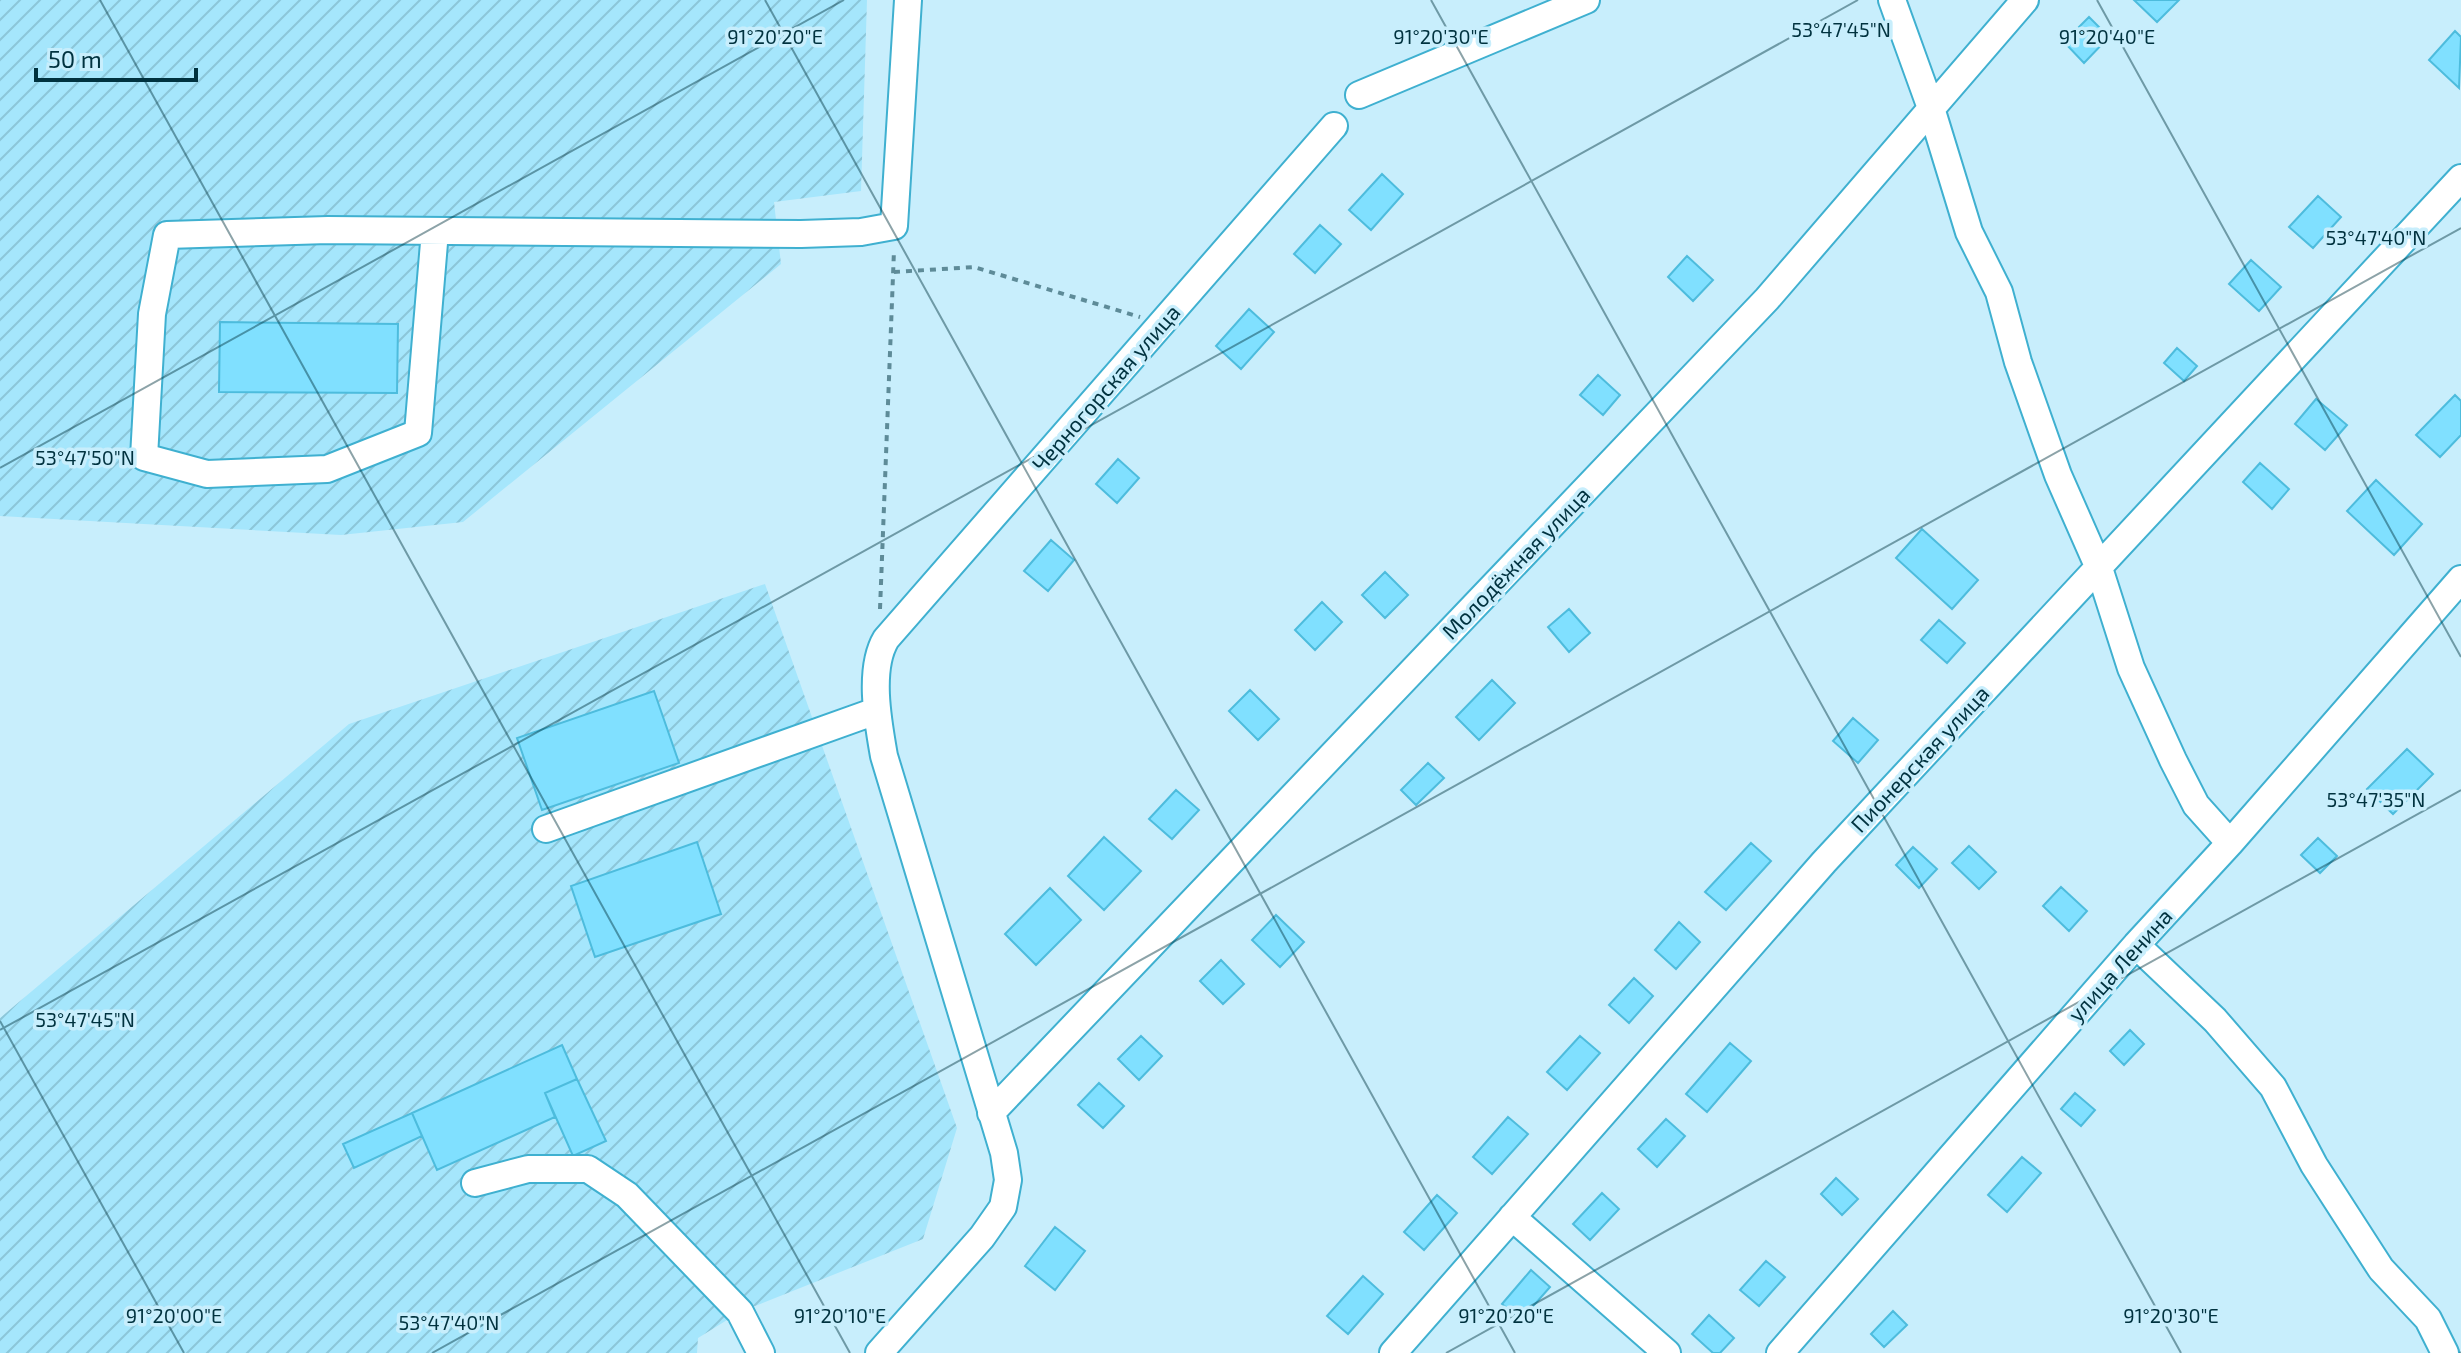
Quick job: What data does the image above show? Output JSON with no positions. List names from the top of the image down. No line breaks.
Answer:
{"streets":{"street":["Черногорская улица","Молодёжная улица","Пионерская улица","улица Ленина"]},"scale_bar":"50 m","coordinates":["53°47'45\"N","91°20'20\"E","91°20'30\"E","91°20'40\"E","53°47'40\"N","53°47'50\"N","53°47'35\"N","91°20'00\"E","91°20'10\"E"]}
